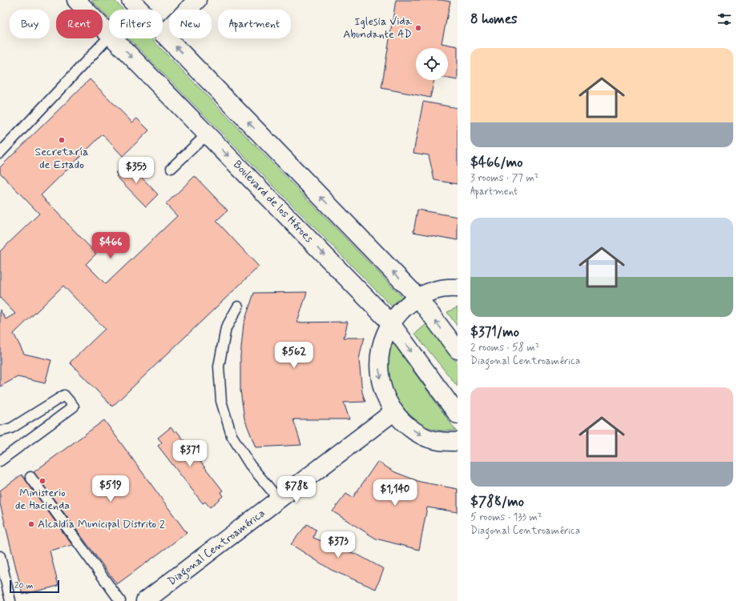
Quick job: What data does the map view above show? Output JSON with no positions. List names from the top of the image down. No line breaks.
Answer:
{"streets":{"main road":["Boulevard de los Héroes","Diagonal Centroamérica"]},"places":["Iglesia Vida Abundante AD","Secretaría de Estado","Ministerio de Hacienda","Alcaldía Municipal Distrito 2"],"scale_bar":"20 m","page":{"heading":"8 homes","chip":["Buy","Rent","Filters","New","Apartment"],"list":[{"name":"$466/mo","note":"3 rooms · 77 m² · Apartment"},{"name":"$371/mo","note":"2 rooms · 58 m² · Diagonal Centroamérica"},{"name":"$788/mo","note":"5 rooms · 133 m² · Diagonal Centroamérica"}],"price":["$353","$466","$562","$371","$519","$788","$1,140","$373"],"scale":"20 m"}}
